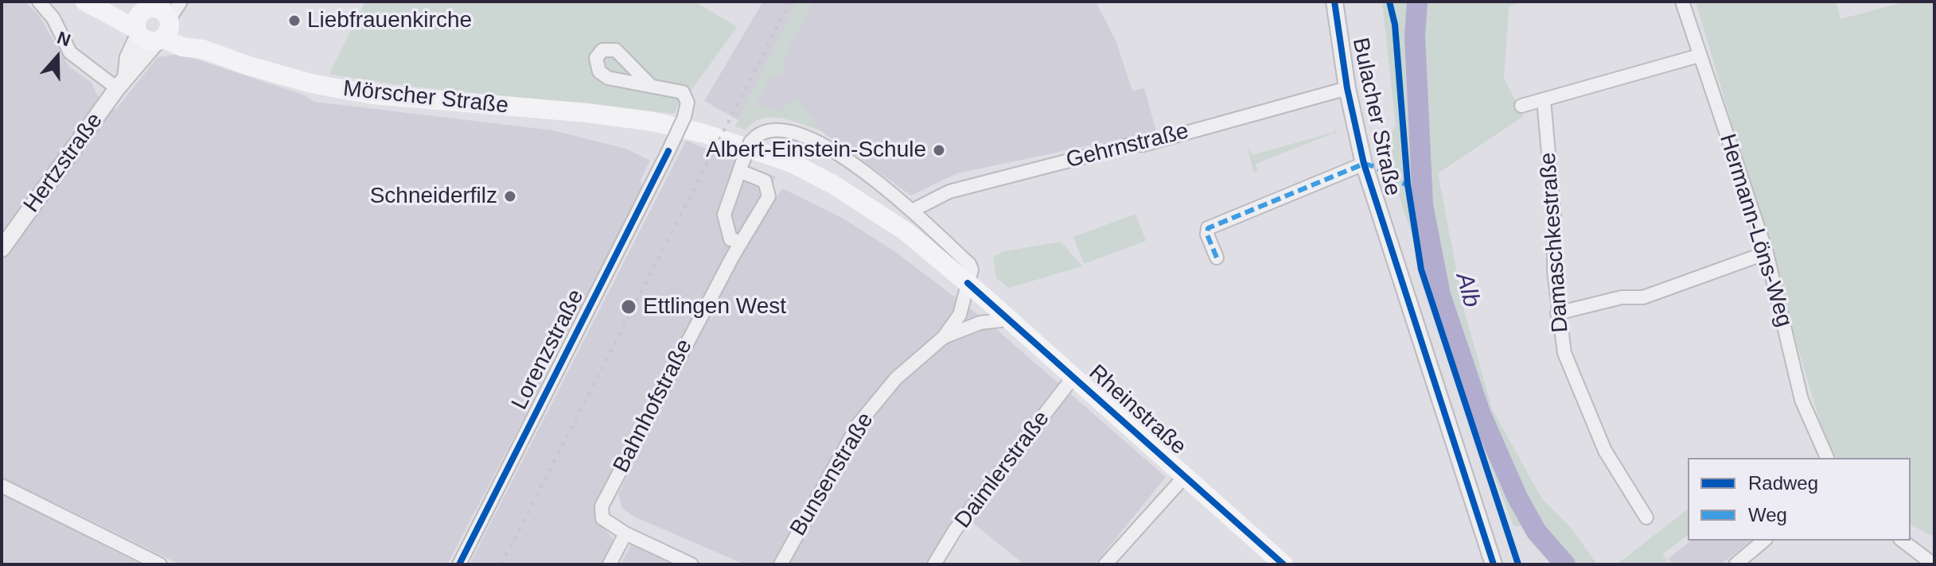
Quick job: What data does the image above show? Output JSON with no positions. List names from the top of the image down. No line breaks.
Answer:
{"streets":{"main road":["Mörscher Straße","Rheinstraße"],"street":["Bulacher Straße","Gehrnstraße","Hertzstraße","Hermann-Löns-Weg","Damaschkestraße","Lorenzstraße","Bahnhofstraße","Daimlerstraße","Bunsenstraße"]},"crossings":[["Mörscher Straße","Hertzstraße"],["Mörscher Straße","Rheinstraße"],["Bulacher Straße","Gehrnstraße"],["Rheinstraße","Daimlerstraße"],["Rheinstraße","Bunsenstraße"]],"water":["Alb"],"places":["Liebfrauenkirche","Albert-Einstein-Schule","Schneiderfilz","Ettlingen West"],"legend":["Radweg","Weg"],"north":"top"}
